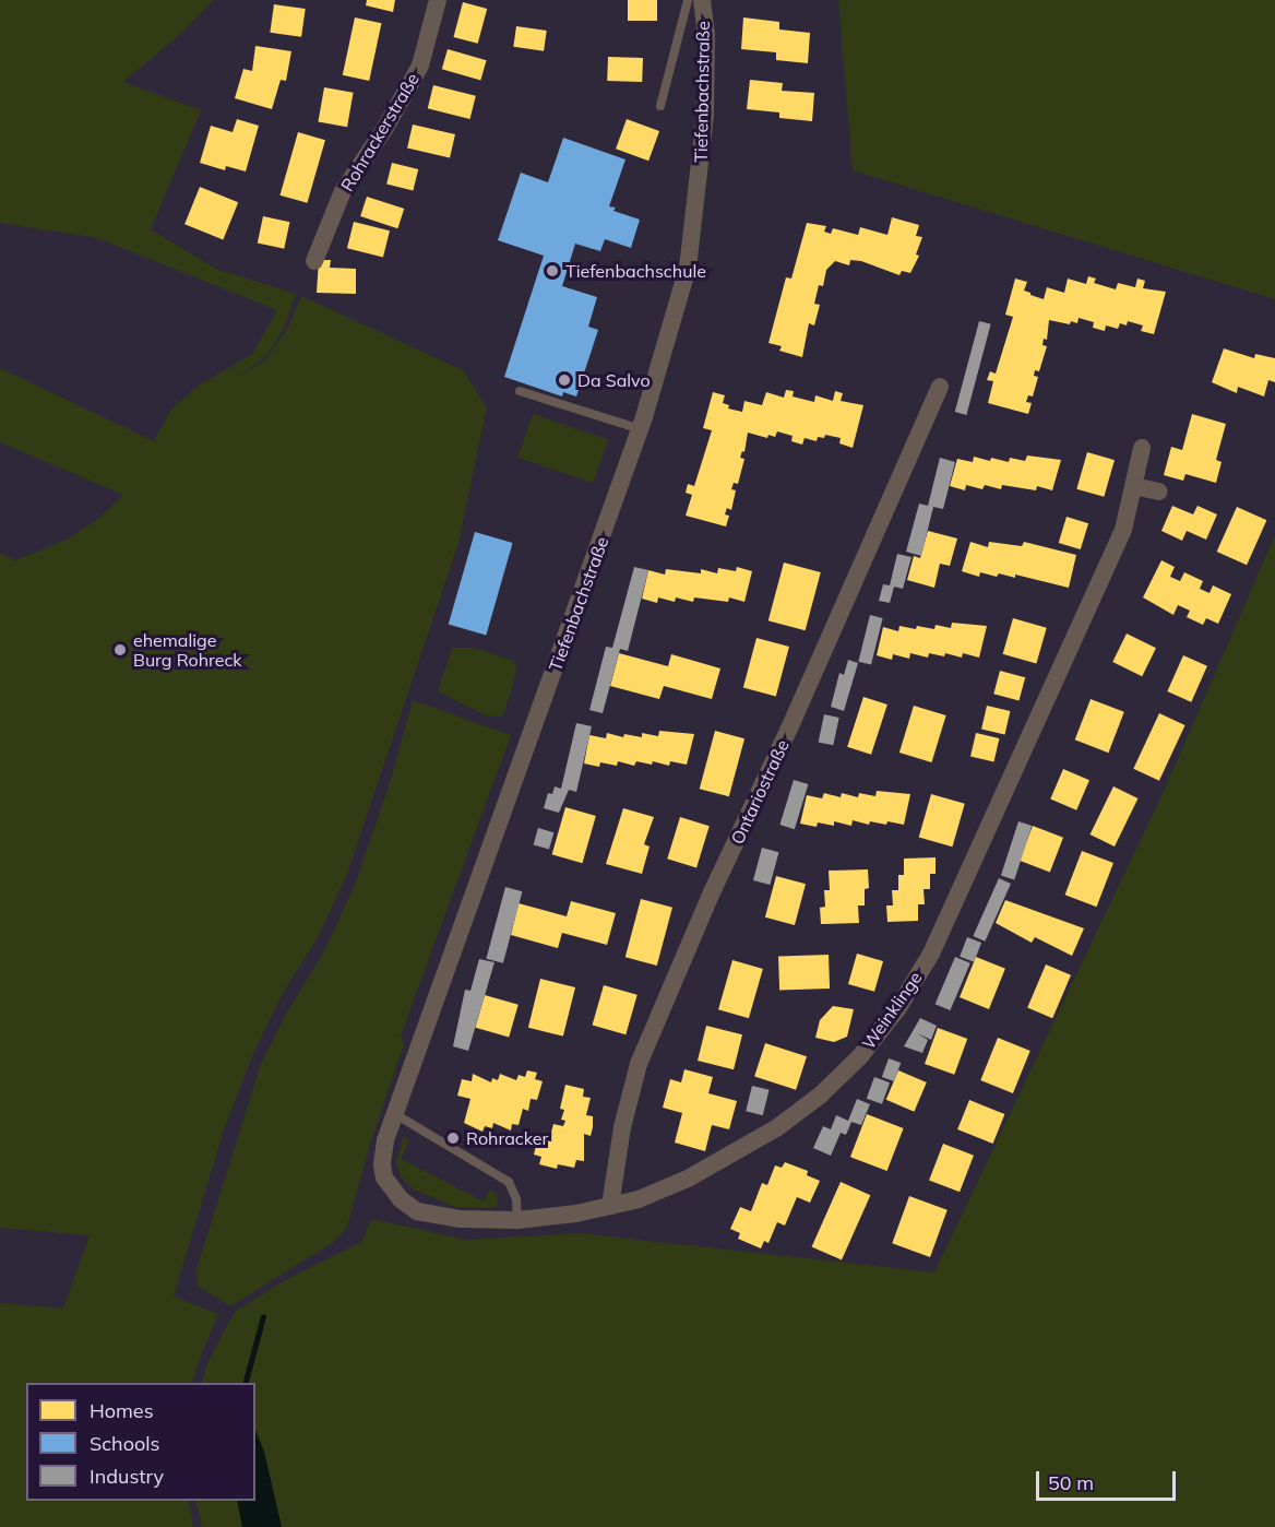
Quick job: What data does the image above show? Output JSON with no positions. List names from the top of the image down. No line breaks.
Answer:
{"streets":{"street":["Tiefenbachstraße","Rohrackerstraße","Ontariostraße","Weinklinge"]},"crossings":[["Tiefenbachstraße","Weinklinge"],["Ontariostraße","Weinklinge"]],"places":["Tiefenbachschule","Da Salvo","ehemalige Burg Rohreck","Rohracker"],"legend":["Homes","Schools","Industry"],"scale_bar":"50 m"}
